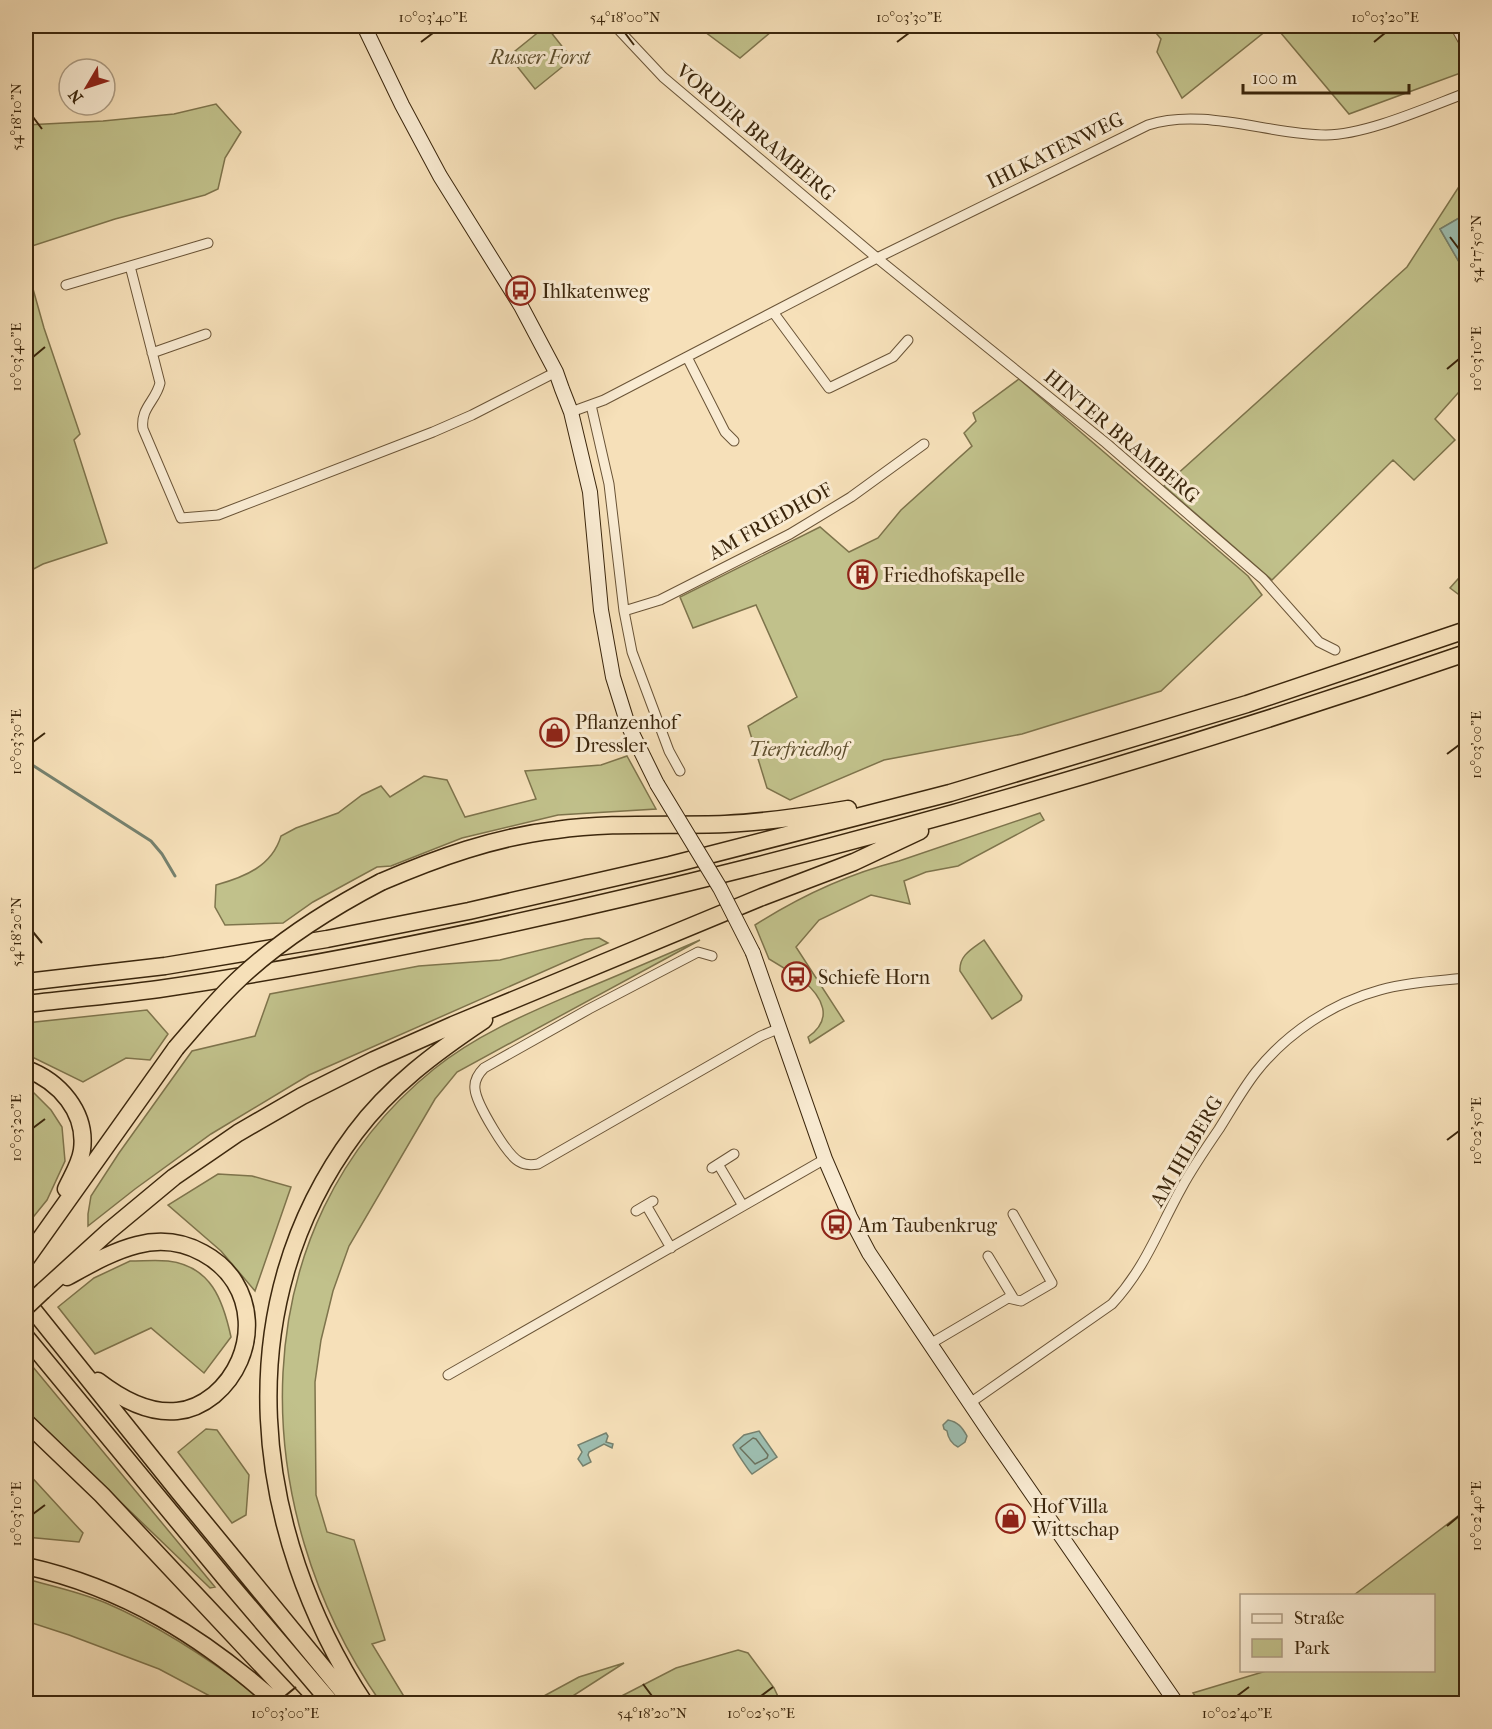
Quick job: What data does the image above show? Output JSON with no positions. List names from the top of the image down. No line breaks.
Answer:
{"streets":{"street":["VORDER BRAMBERG","IHLKATENWEG","HINTER BRAMBERG","AM FRIEDHOF","AM IHLBERG"]},"crossings":[["VORDER BRAMBERG","IHLKATENWEG"],["VORDER BRAMBERG","HINTER BRAMBERG"],["IHLKATENWEG","HINTER BRAMBERG"]],"parks":["Russer Forst","Tierfriedhof"],"places":{"bus stop":["Ihlkatenweg","Schiefe Horn","Am Taubenkrug"],"building":["Friedhofskapelle"],"shop":["Pflanzenhof Dressler","Hof Villa Wittschap"]},"legend":["Straße","Park"],"scale_bar":"100 m","north":"bottom left","coordinates":["10°03'40\"E","54°18'00\"N","10°03'30\"E","10°03'20\"E","54°18'10\"N","54°17'50\"N","10°03'10\"E","10°03'00\"E","54°18'20\"N","10°02'50\"E","10°02'40\"E"]}
